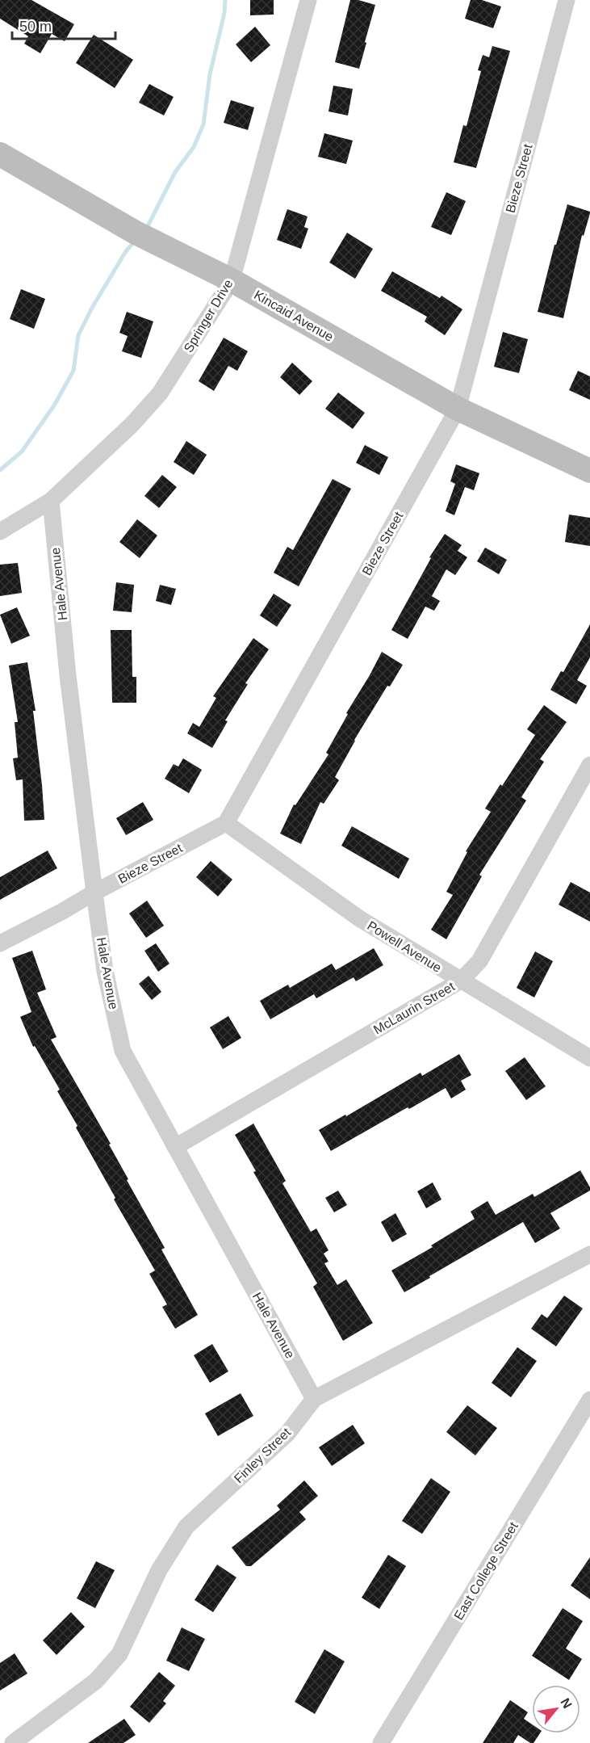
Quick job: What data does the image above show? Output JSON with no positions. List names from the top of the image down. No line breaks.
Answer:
{"streets":{"street":["Bieze Street","Springer Drive","Kincaid Avenue","Hale Avenue","Powell Avenue","McLaurin Street","Finley Street","East College Street"]},"crossings":[["Bieze Street","Kincaid Avenue"],["Bieze Street","Hale Avenue"],["Bieze Street","Powell Avenue"],["Springer Drive","Kincaid Avenue"],["Springer Drive","Hale Avenue"],["Hale Avenue","McLaurin Street"],["Hale Avenue","Finley Street"],["Powell Avenue","McLaurin Street"]],"scale_bar":"50 m","north":"top right"}
